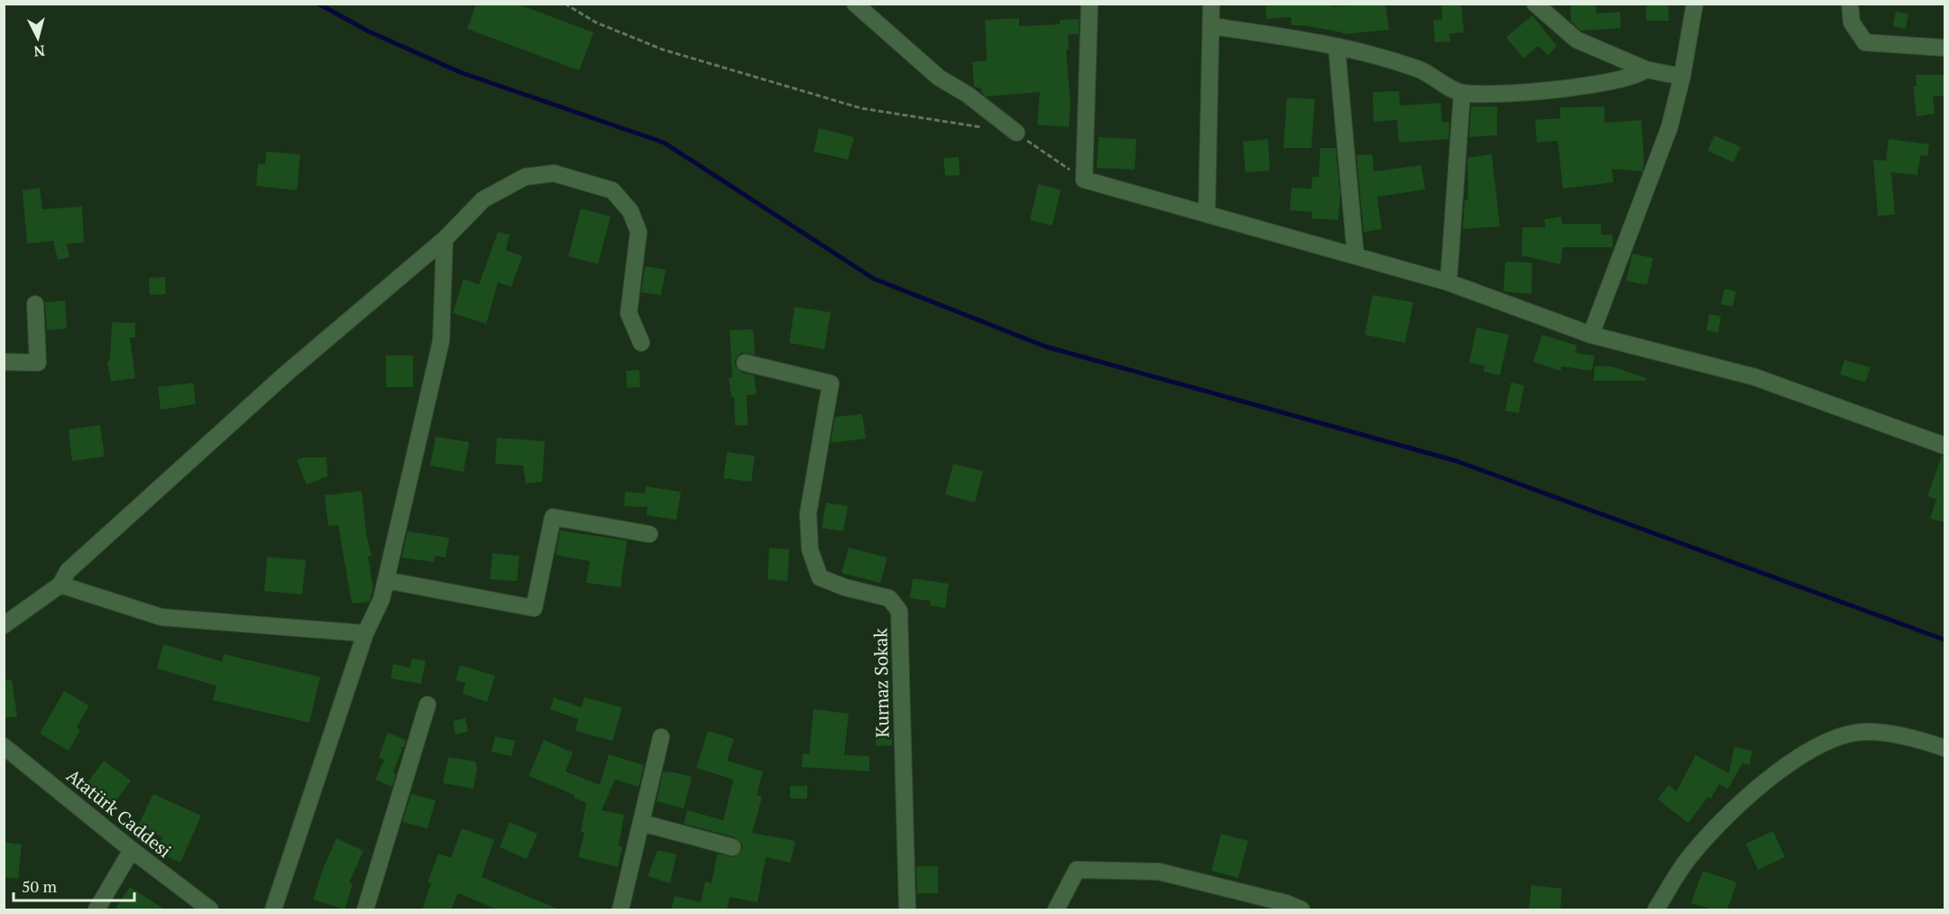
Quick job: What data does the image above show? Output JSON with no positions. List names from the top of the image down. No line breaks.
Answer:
{"streets":{"street":["Kurnaz Sokak","Atatürk Caddesi"]},"scale_bar":"50 m","north":"bottom"}
